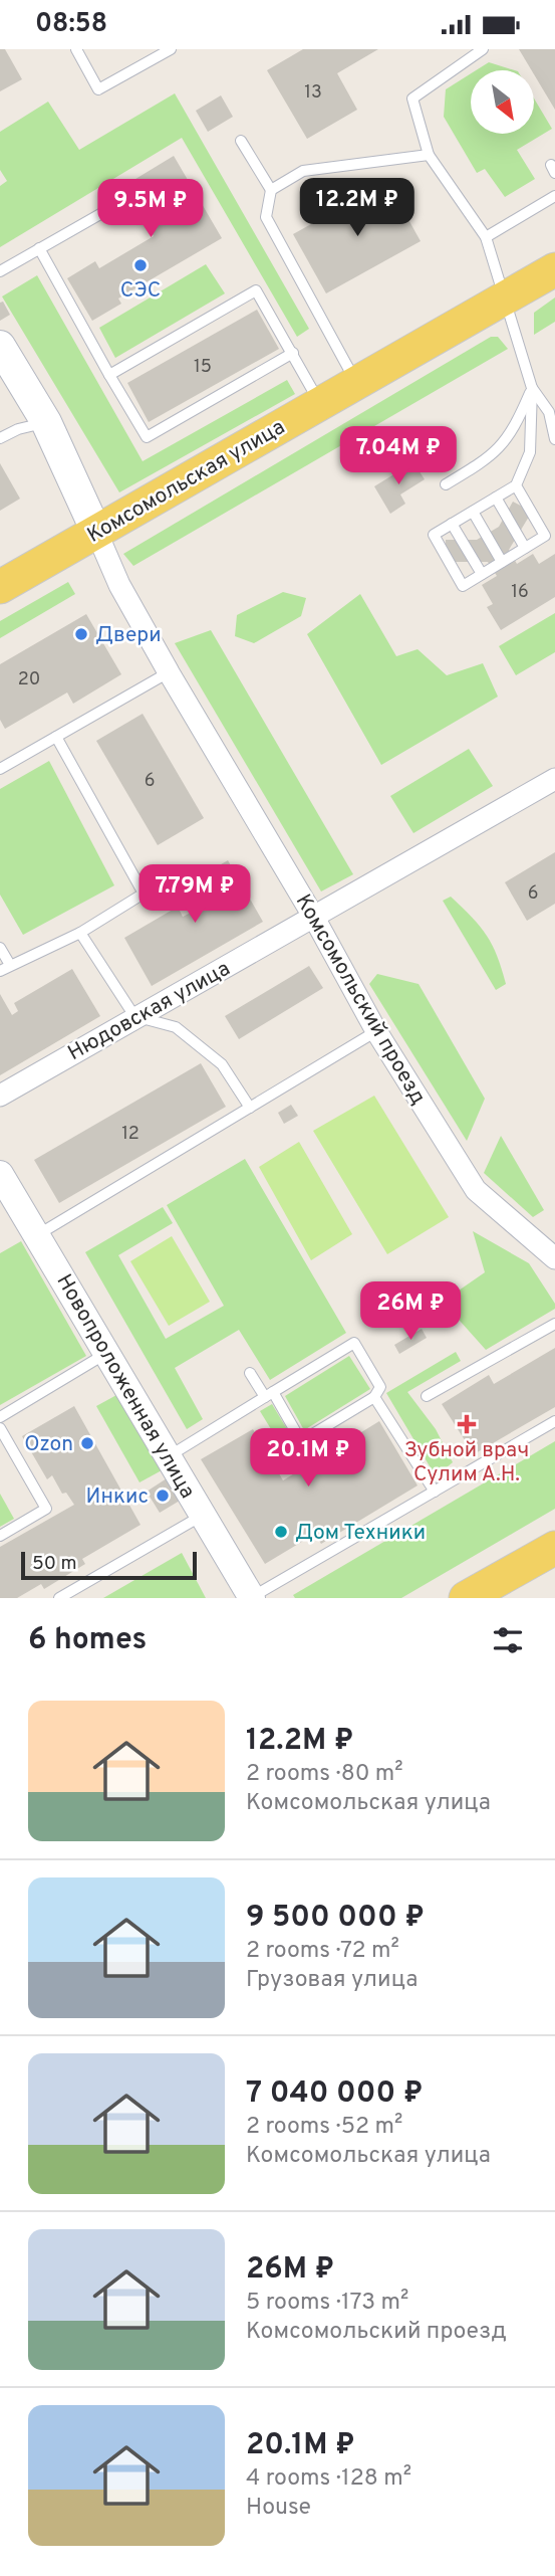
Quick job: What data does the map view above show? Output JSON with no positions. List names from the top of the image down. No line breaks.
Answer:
{"streets":{"main road":["Комсомольская улица"],"street":["Комсомольский проезд","Нюдовская улица","Новопроложенная улица"]},"crossings":[["Комсомольская улица","Комсомольский проезд"],["Комсомольский проезд","Нюдовская улица"]],"places":{"other":["СЭС","Двери","Ozon","Инкис","Дом Техники"],"health":["Зубной врач Сулим А.Н."]},"house_numbers":["13","15","16","20","6","6","12"],"scale_bar":"50 m","north":"bottom right","page":{"status":"08:58","price":["12.2M ₽","9.5M ₽","7.04M ₽","7.79M ₽","26M ₽","20.1M ₽"],"scale":"50 m","heading":"6 homes","list":[{"name":"12.2M ₽","note":"2 rooms · 80 m² · Комсомольская улица"},{"name":"9 500 000 ₽","note":"2 rooms · 72 m² · Грузовая улица"},{"name":"7 040 000 ₽","note":"2 rooms · 52 m² · Комсомольская улица"},{"name":"26M ₽","note":"5 rooms · 173 m² · Комсомольский проезд"},{"name":"20.1M ₽","note":"4 rooms · 128 m² · House"}]}}
